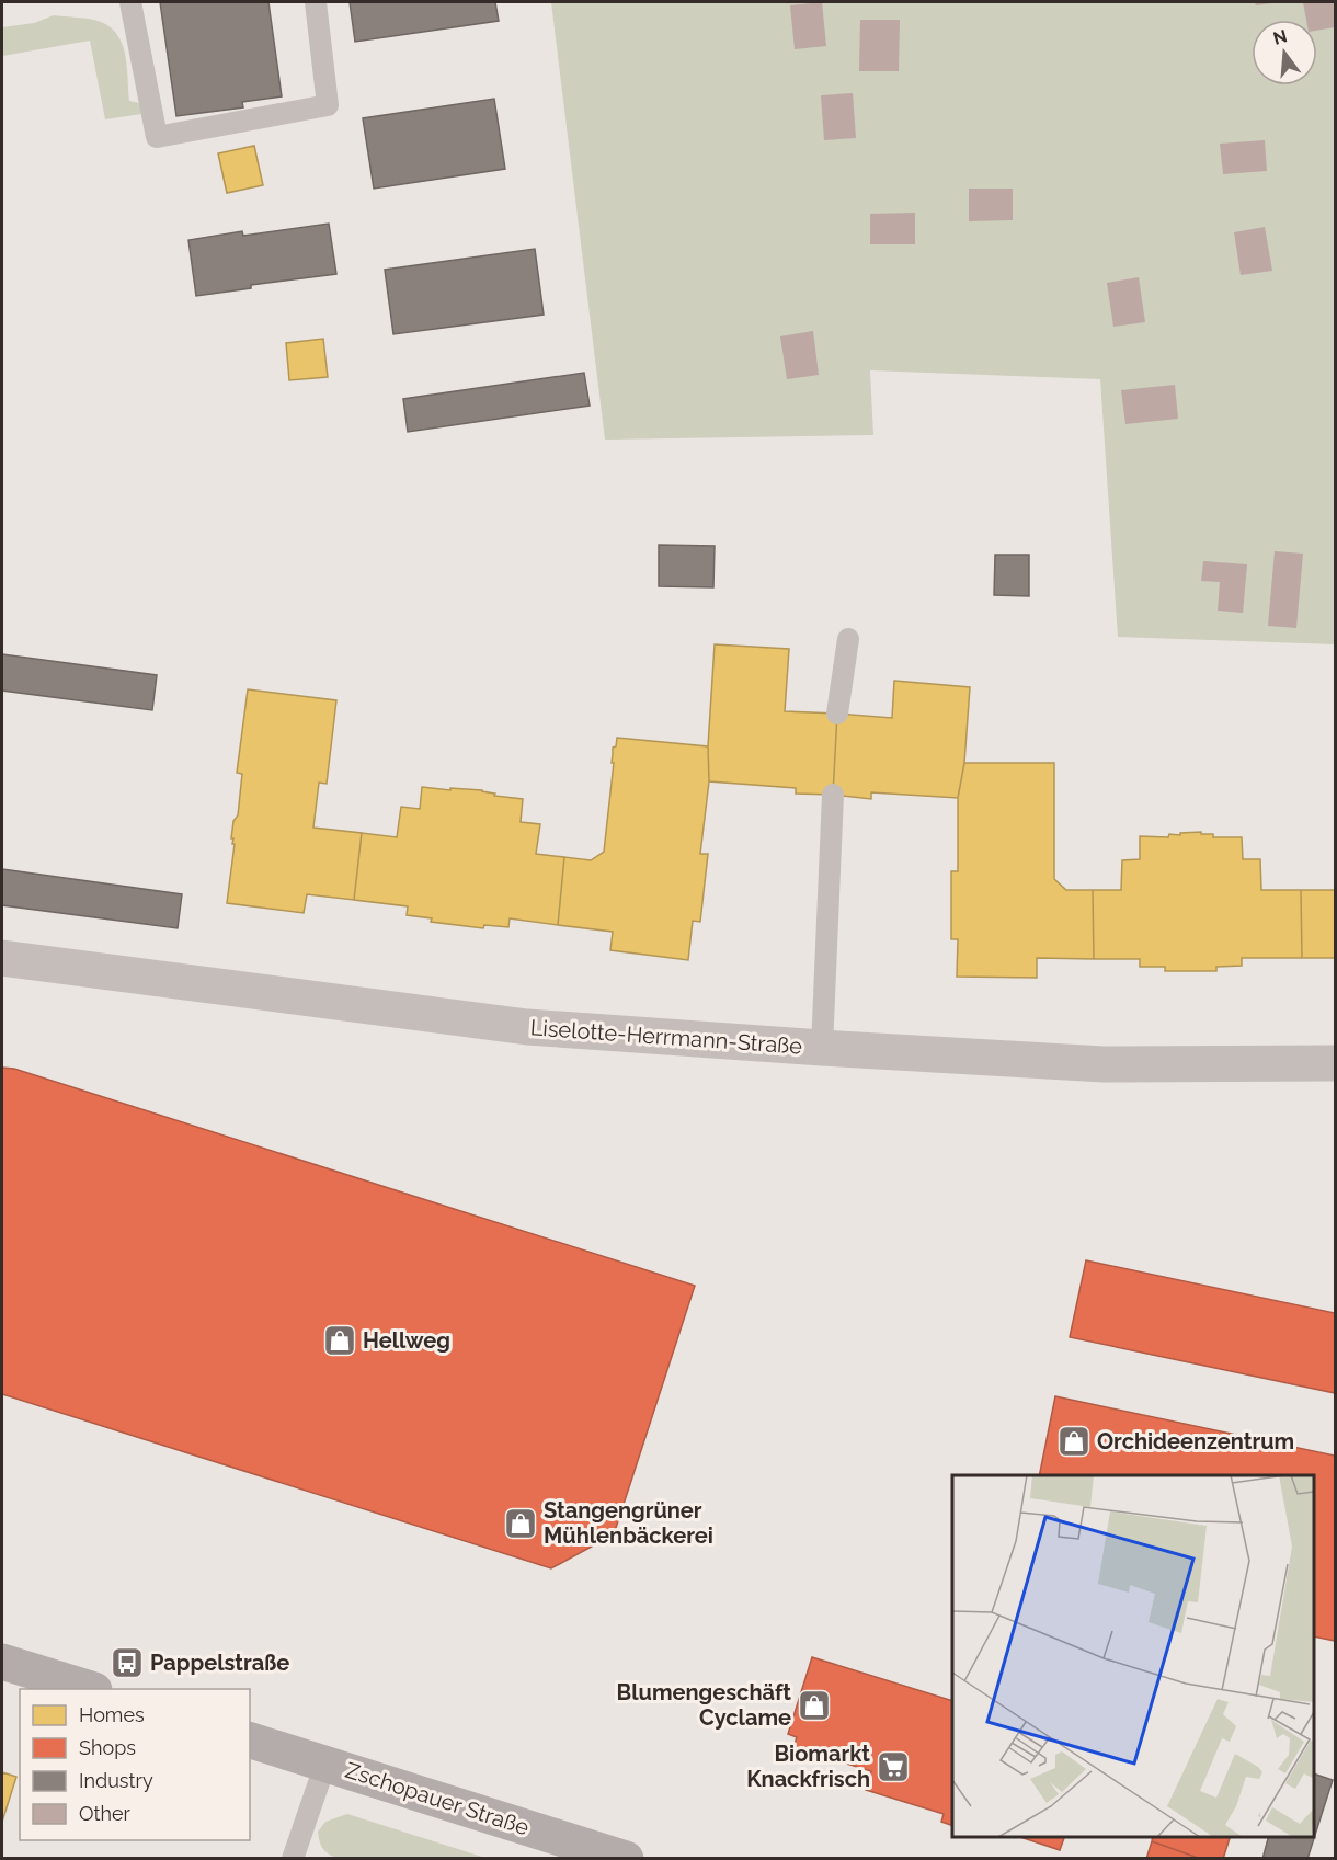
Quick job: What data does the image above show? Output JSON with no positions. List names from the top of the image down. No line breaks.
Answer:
{"streets":{"main road":["Zschopauer Straße"],"street":["Liselotte-Herrmann-Straße"]},"places":{"shop":["Hellweg","Orchideenzentrum","Stangengrüner Mühlenbäckerei","Blumengeschäft Cyclame"],"bus stop":["Pappelstraße"],"supermarket":["Biomarkt Knackfrisch"]},"legend":["Homes","Shops","Industry","Other"],"north":"top"}
